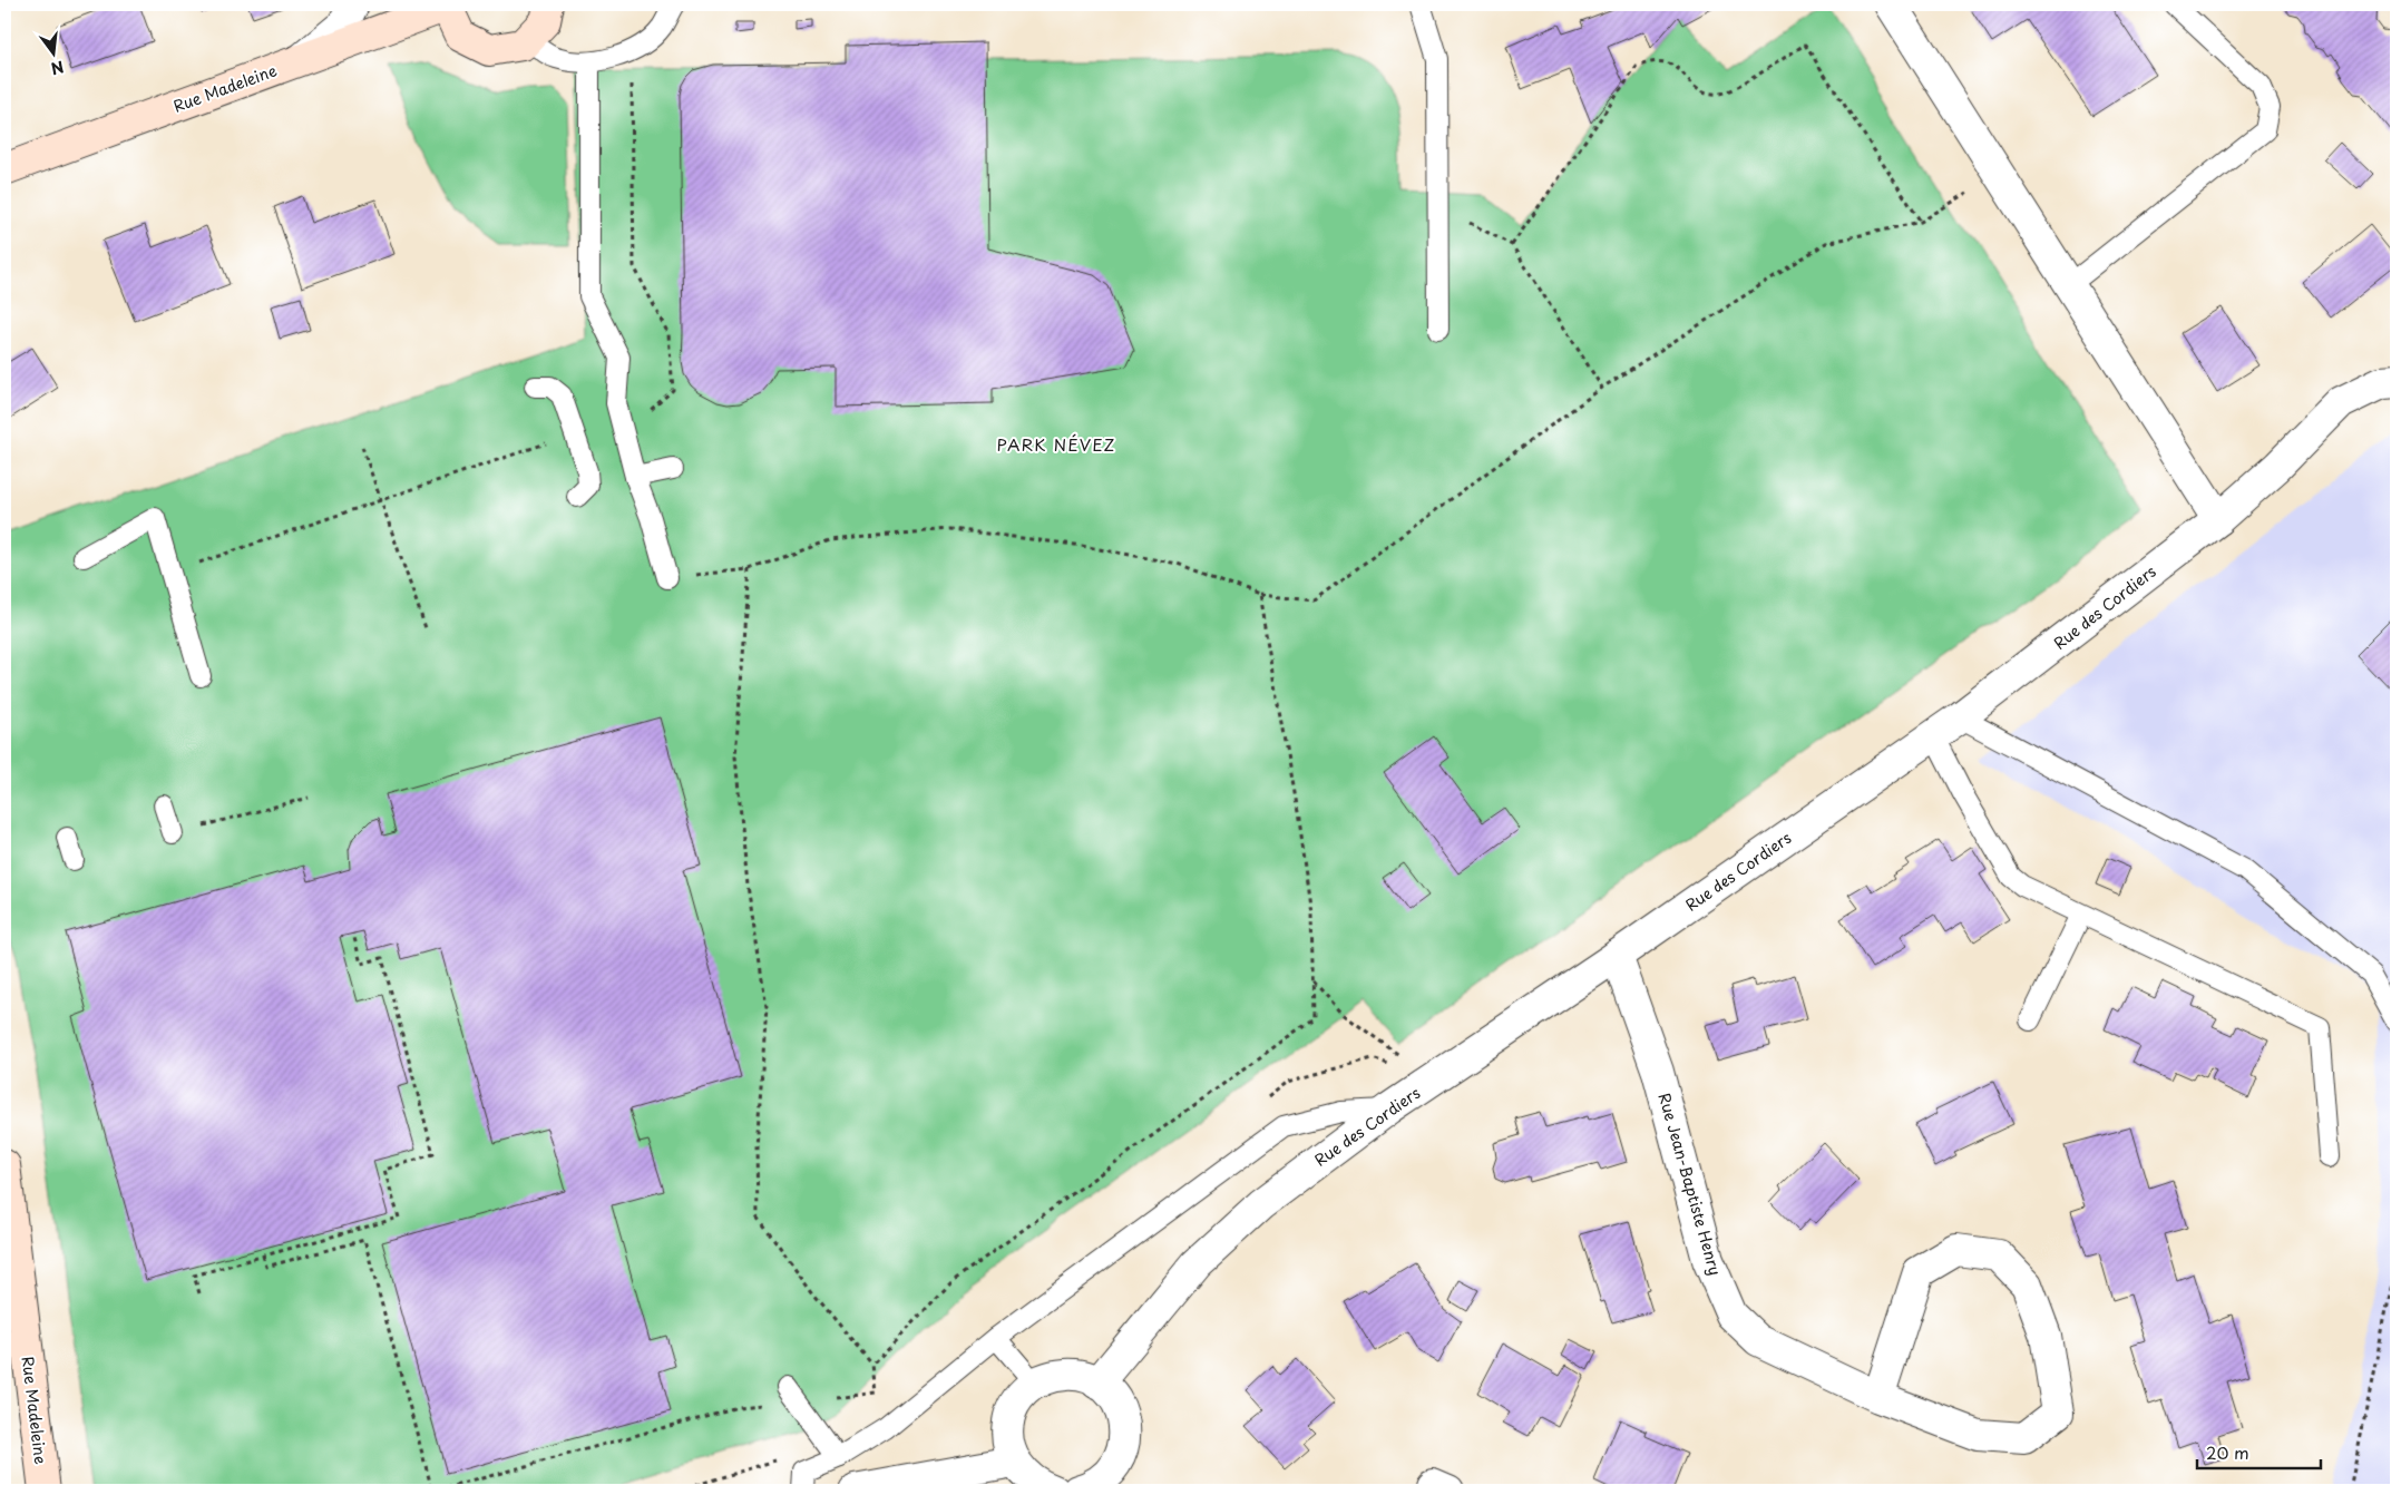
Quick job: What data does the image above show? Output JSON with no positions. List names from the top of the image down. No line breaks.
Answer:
{"streets":{"main road":["Rue Madeleine"],"street":["Rue des Cordiers","Rue Jean-Baptiste Henry"]},"crossings":[["Rue des Cordiers","Rue Jean-Baptiste Henry"]],"districts":["PARK NÉVEZ"],"scale_bar":"20 m","north":"bottom"}
